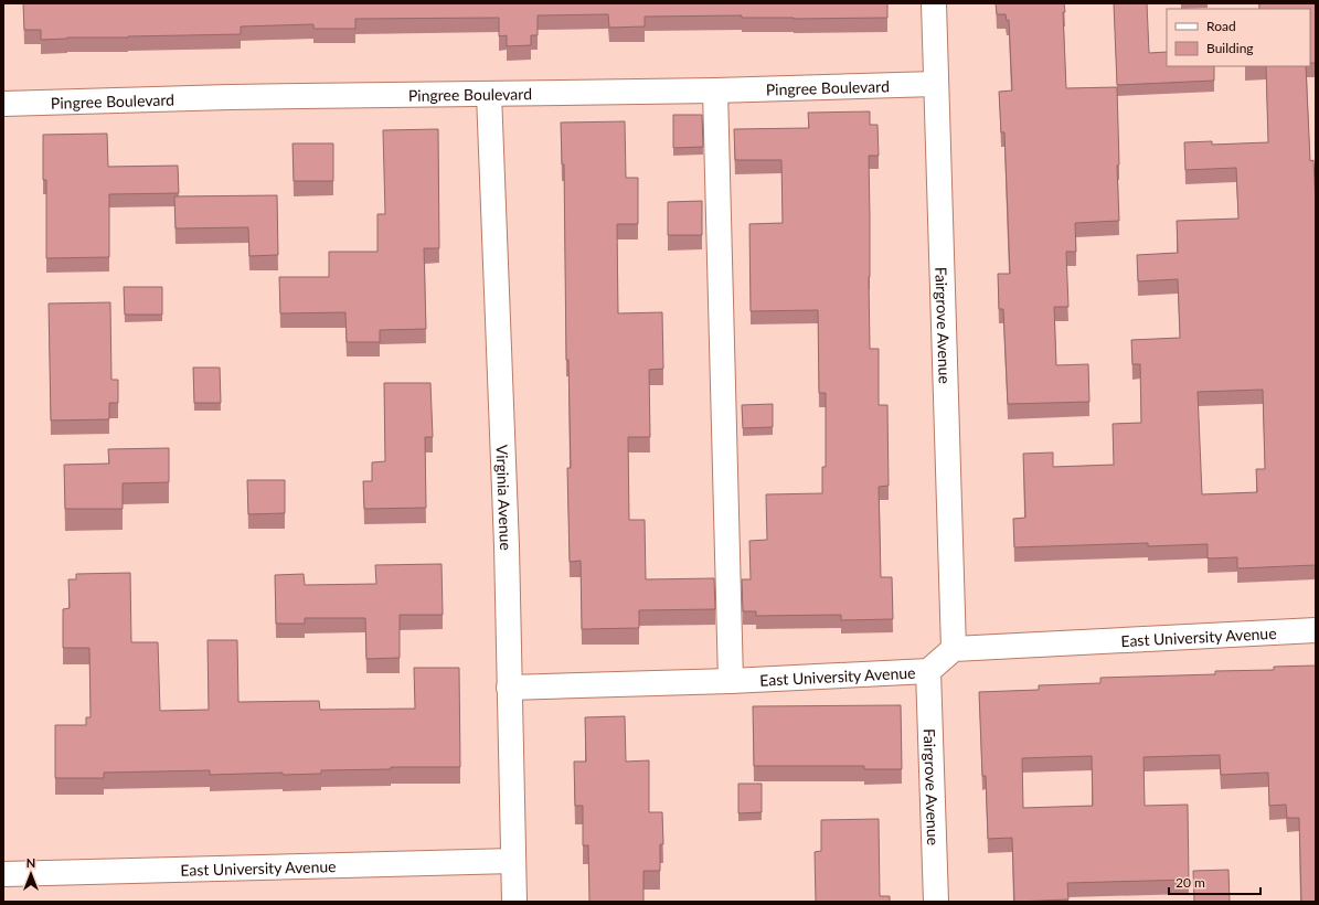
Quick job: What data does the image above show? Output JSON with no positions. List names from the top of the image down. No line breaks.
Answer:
{"streets":{"street":["Pingree Boulevard","Fairgrove Avenue","Virginia Avenue","East University Avenue"]},"crossings":[["Pingree Boulevard","Fairgrove Avenue"],["Pingree Boulevard","Virginia Avenue"],["Fairgrove Avenue","East University Avenue"],["Virginia Avenue","East University Avenue"]],"legend":["Road","Building"],"scale_bar":"20 m","north":"top"}
